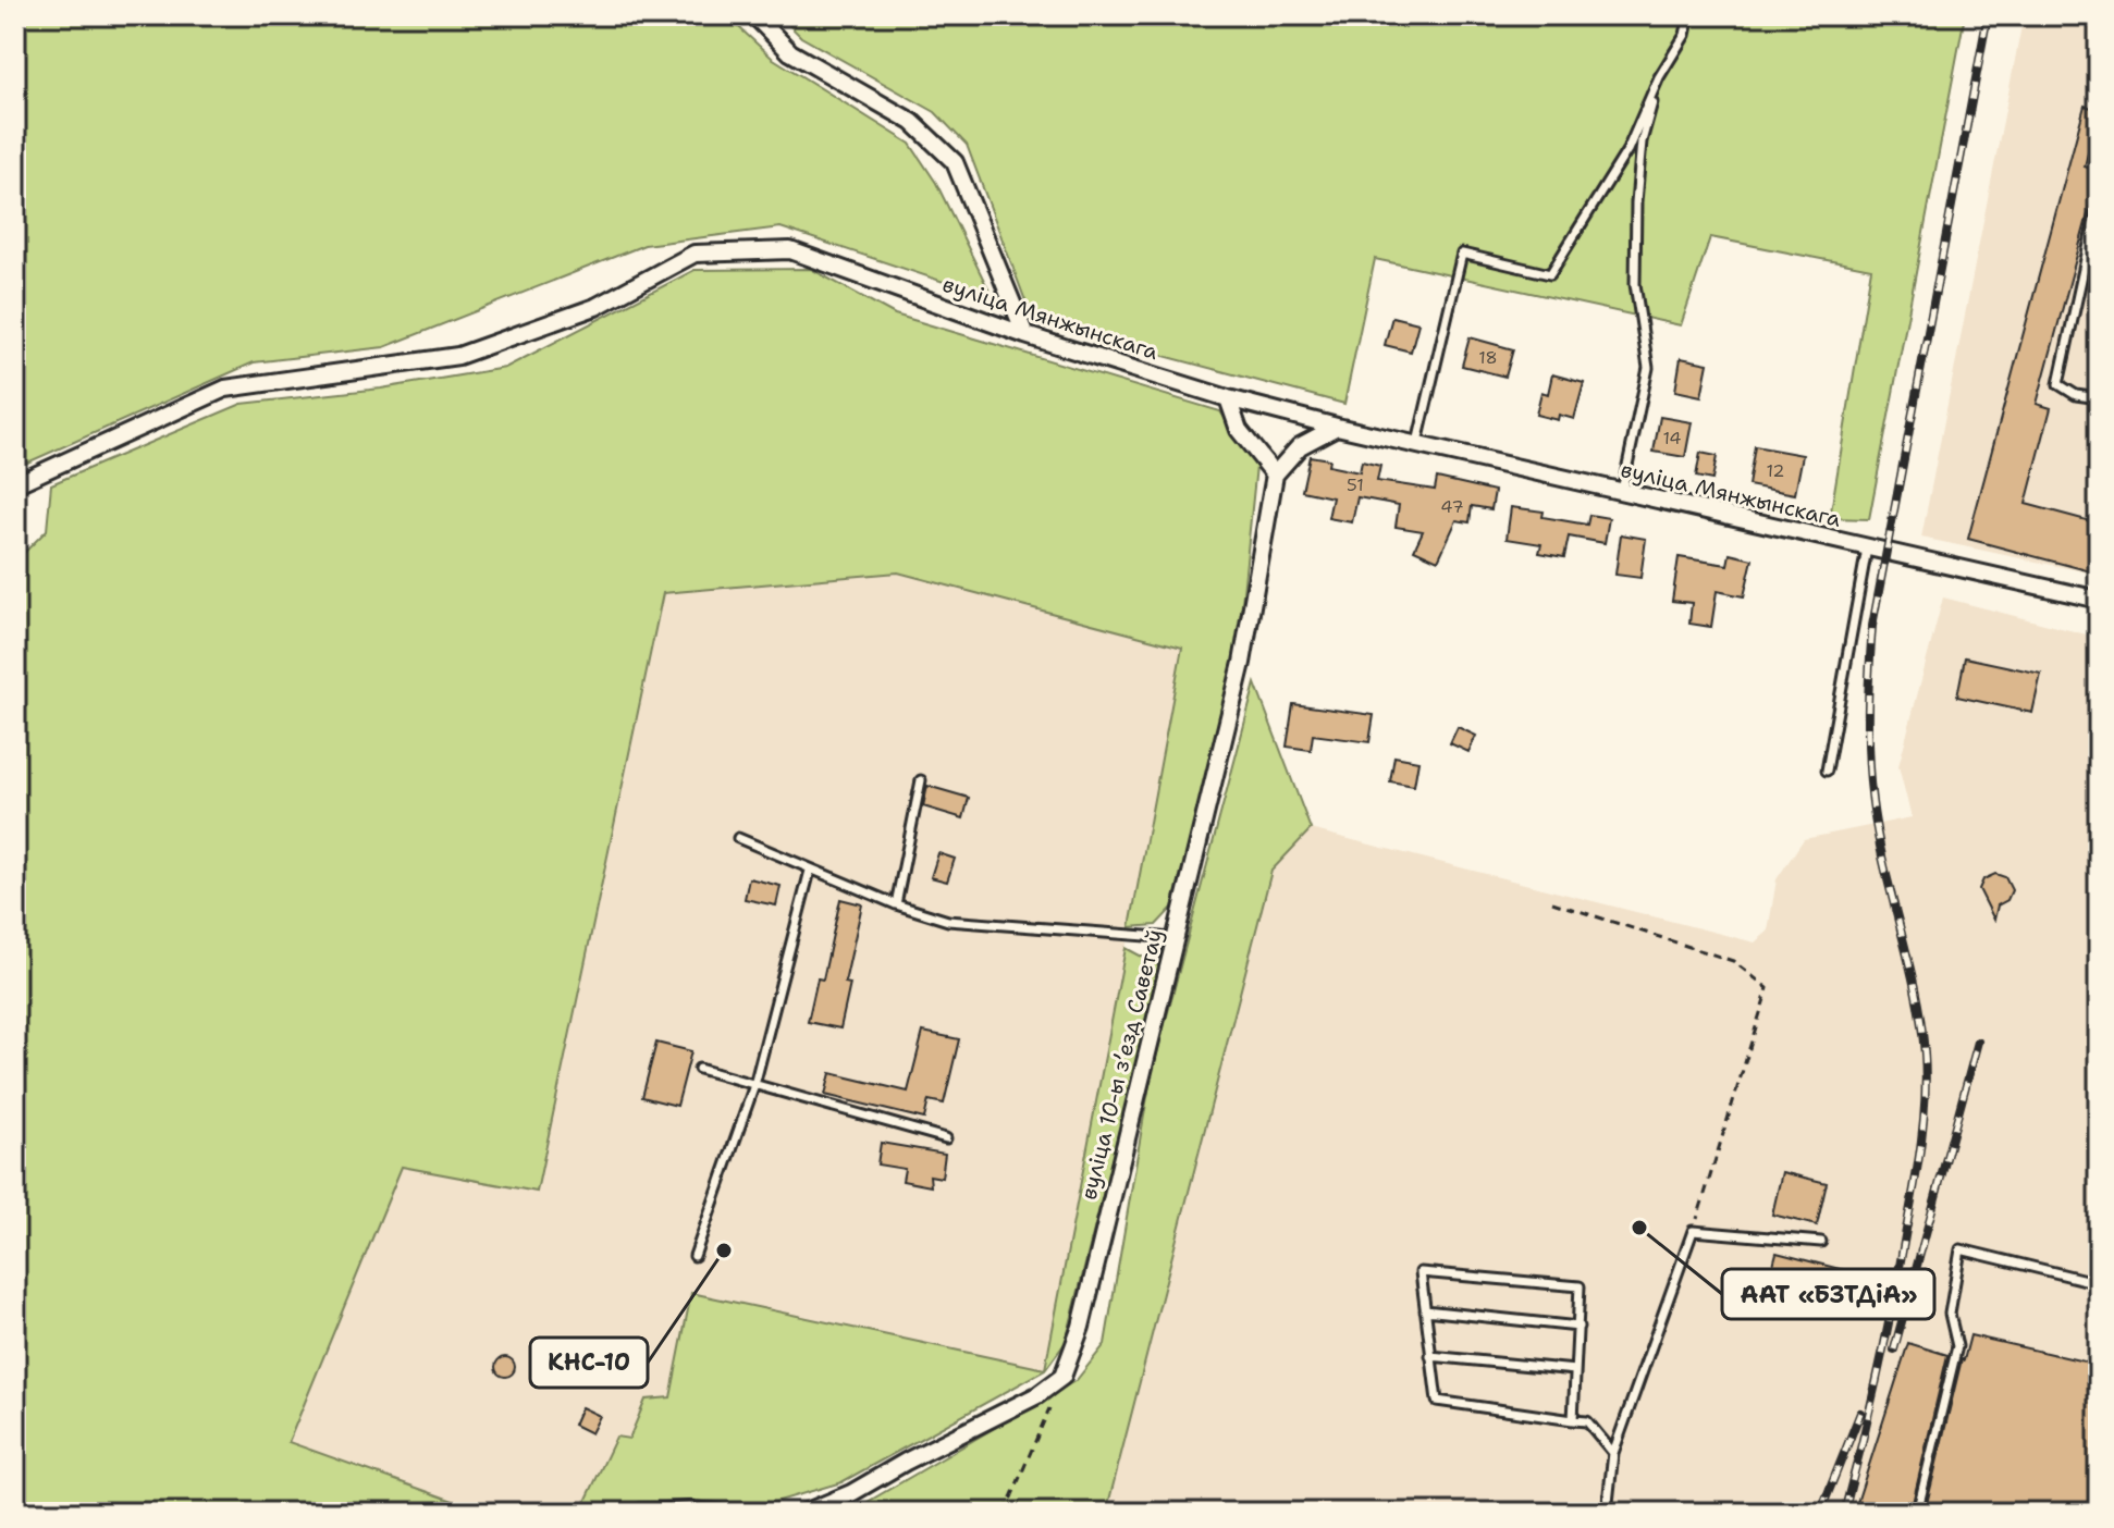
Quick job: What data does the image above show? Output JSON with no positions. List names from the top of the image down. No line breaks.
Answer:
{"streets":{"street":["вуліца Мянжынскага","вуліца 10-ы зʼезд Саветаў"]},"places":["ААТ «БЗТДіА»","КНС-10"],"house_numbers":["18","14","12","51","47"]}
